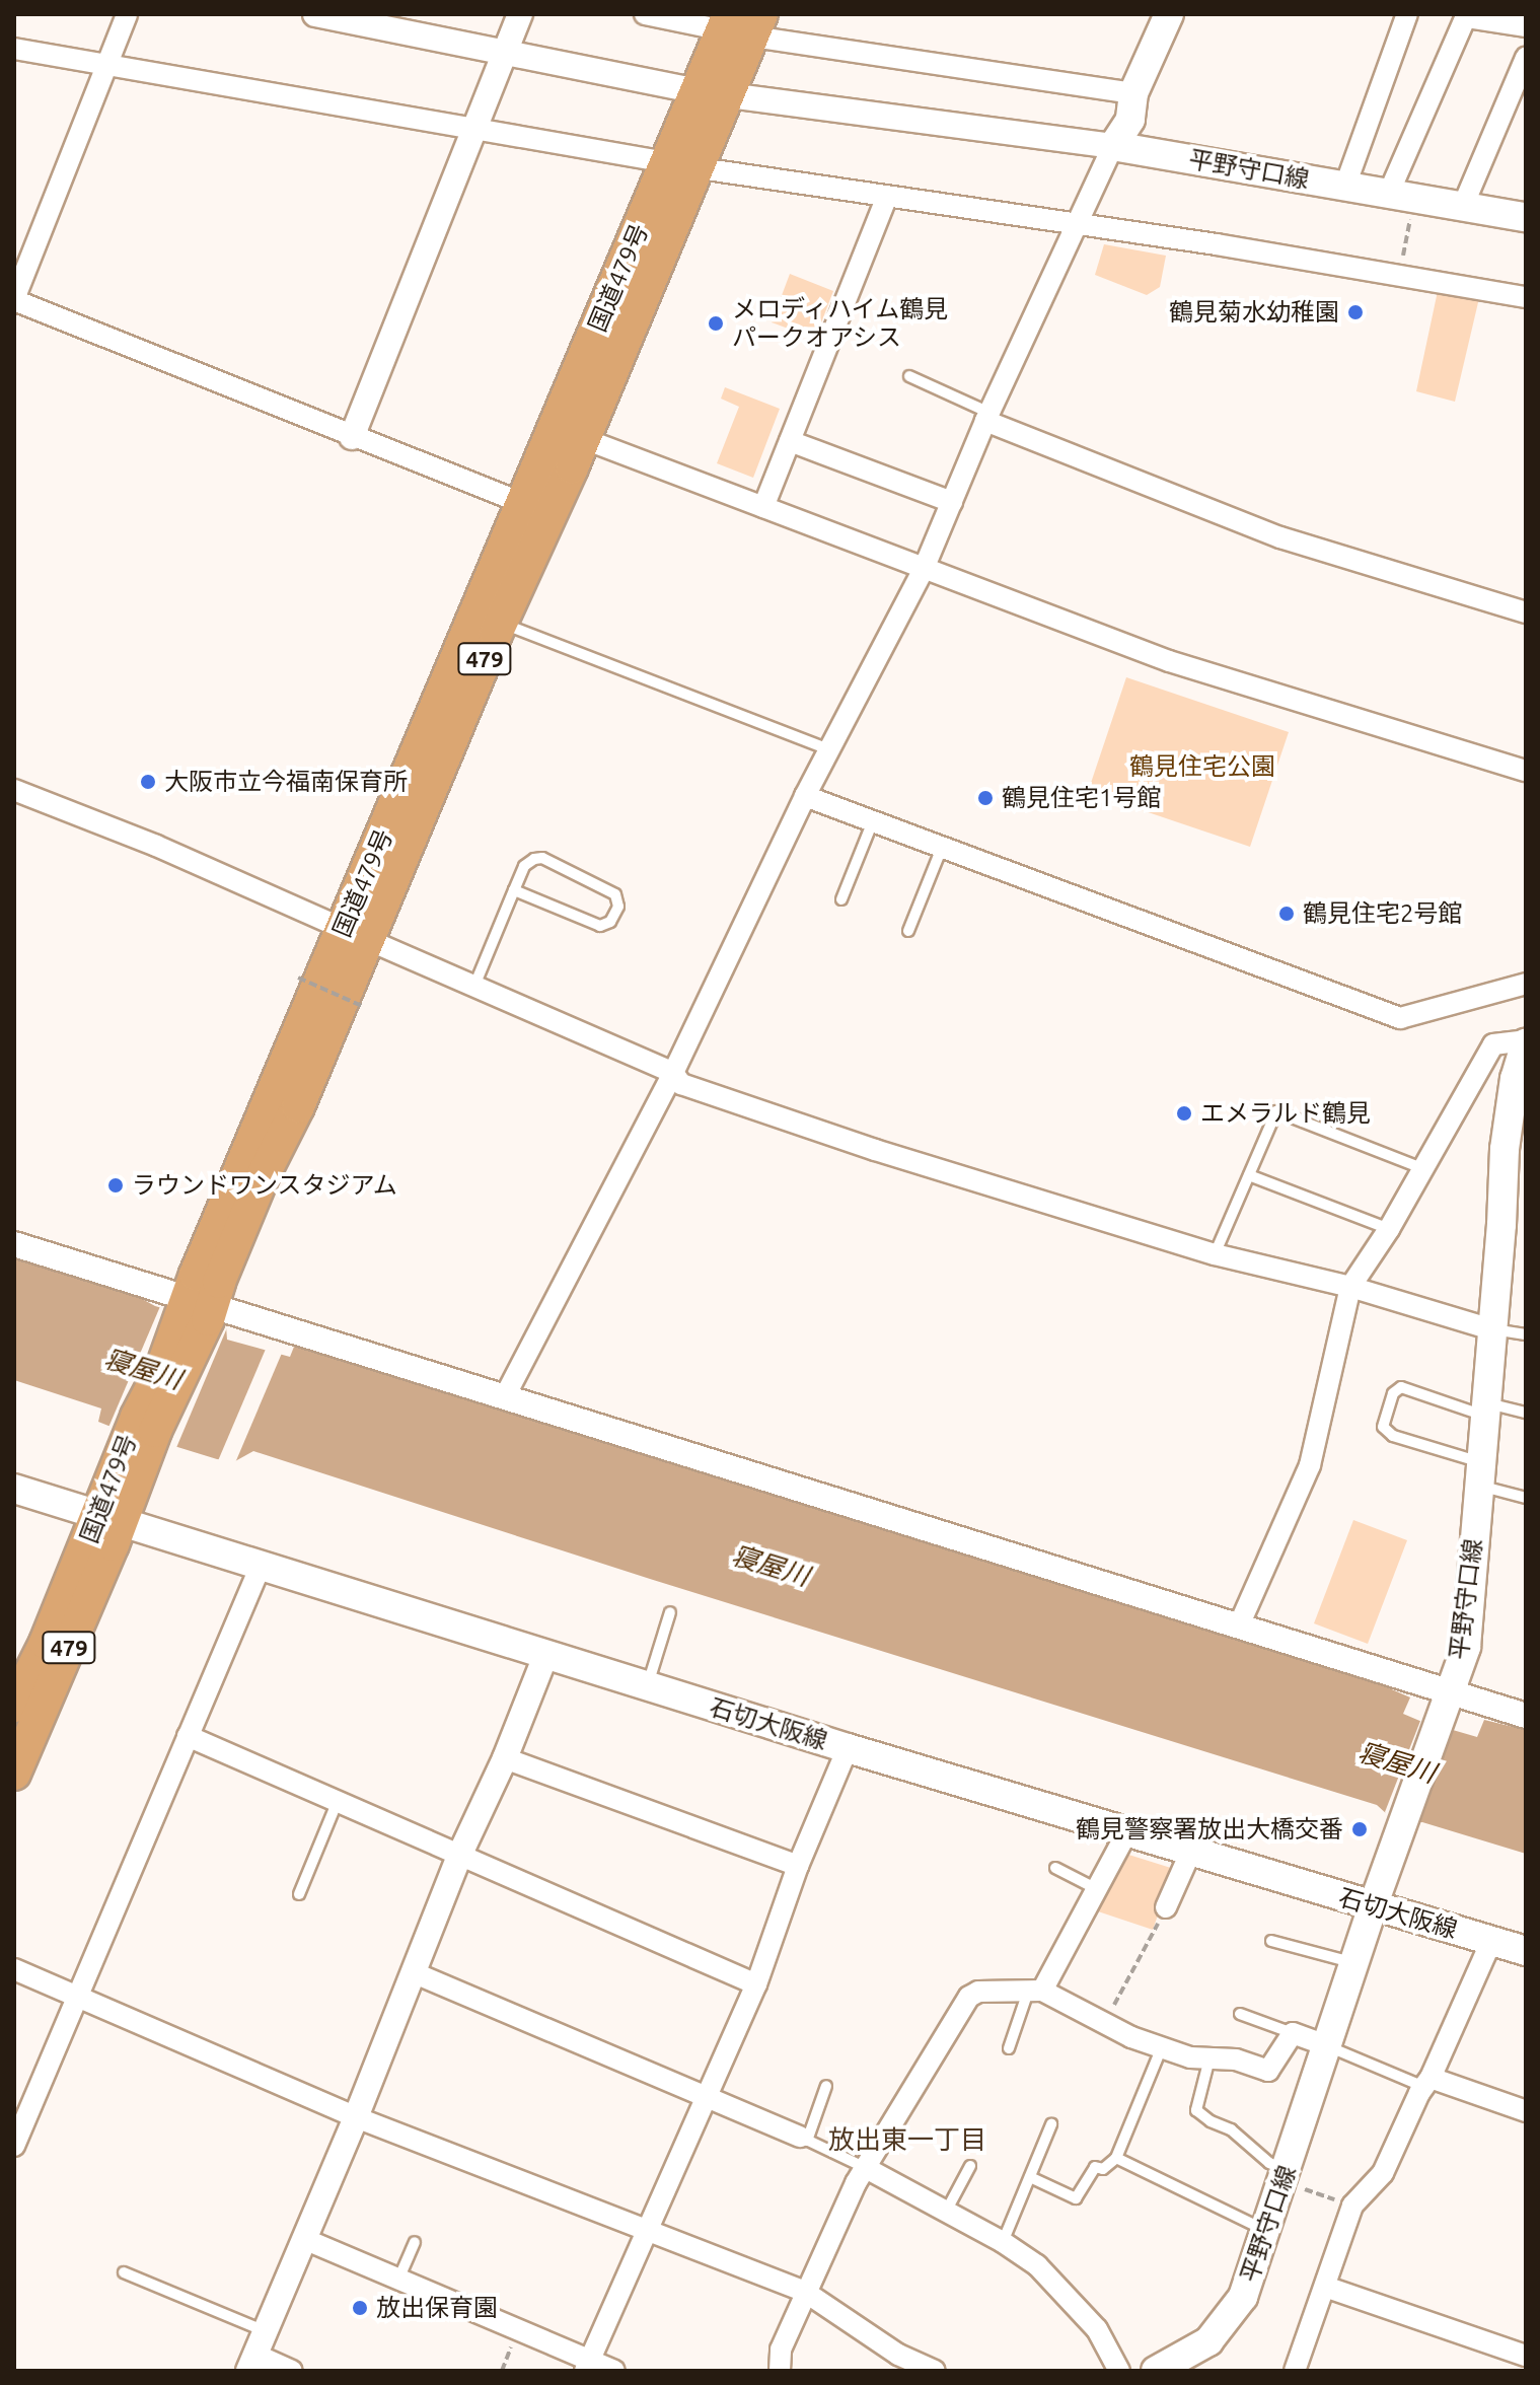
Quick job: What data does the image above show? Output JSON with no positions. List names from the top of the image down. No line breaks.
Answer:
{"streets":{"highway":["国道479号","479"],"main road":["平野守口線","石切大阪線"]},"crossings":[["平野守口線","石切大阪線"],["国道479号","479"],["国道479号","石切大阪線"],["479","石切大阪線"]],"districts":["放出東一丁目"],"water":["寝屋川"],"parks":["鶴見住宅公園"],"places":["鶴見菊水幼稚園","メロディハイム鶴見 パークオアシス","大阪市立今福南保育所","鶴見住宅1号館","鶴見住宅2号館","エメラルド鶴見","ラウンドワンスタジアム","鶴見警察署放出大橋交番","放出保育園"]}
